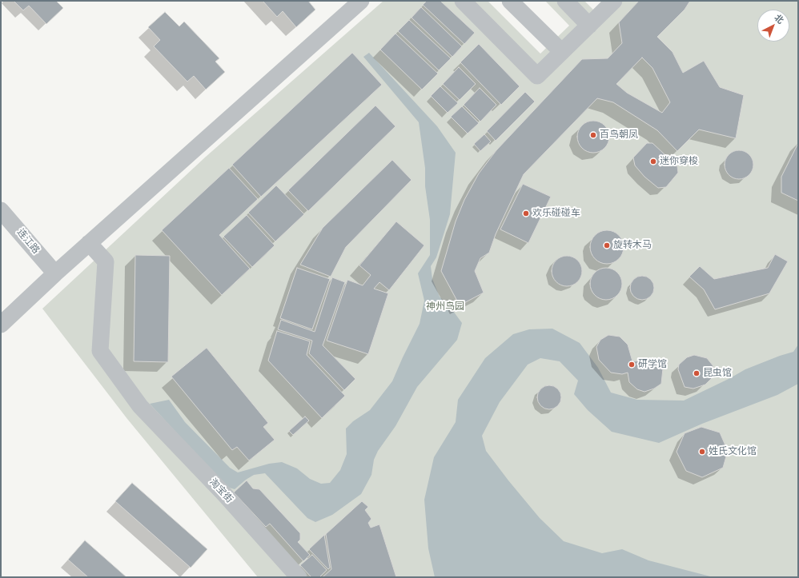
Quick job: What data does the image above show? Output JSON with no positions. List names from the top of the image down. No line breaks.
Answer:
{"streets":{"street":["连江路","淘宝街"]},"parks":["神州鸟园"],"places":["百鸟朝凤","迷你穿梭","欢乐碰碰车","旋转木马","研学馆","昆虫馆","姓氏文化馆"],"north":"top right"}
